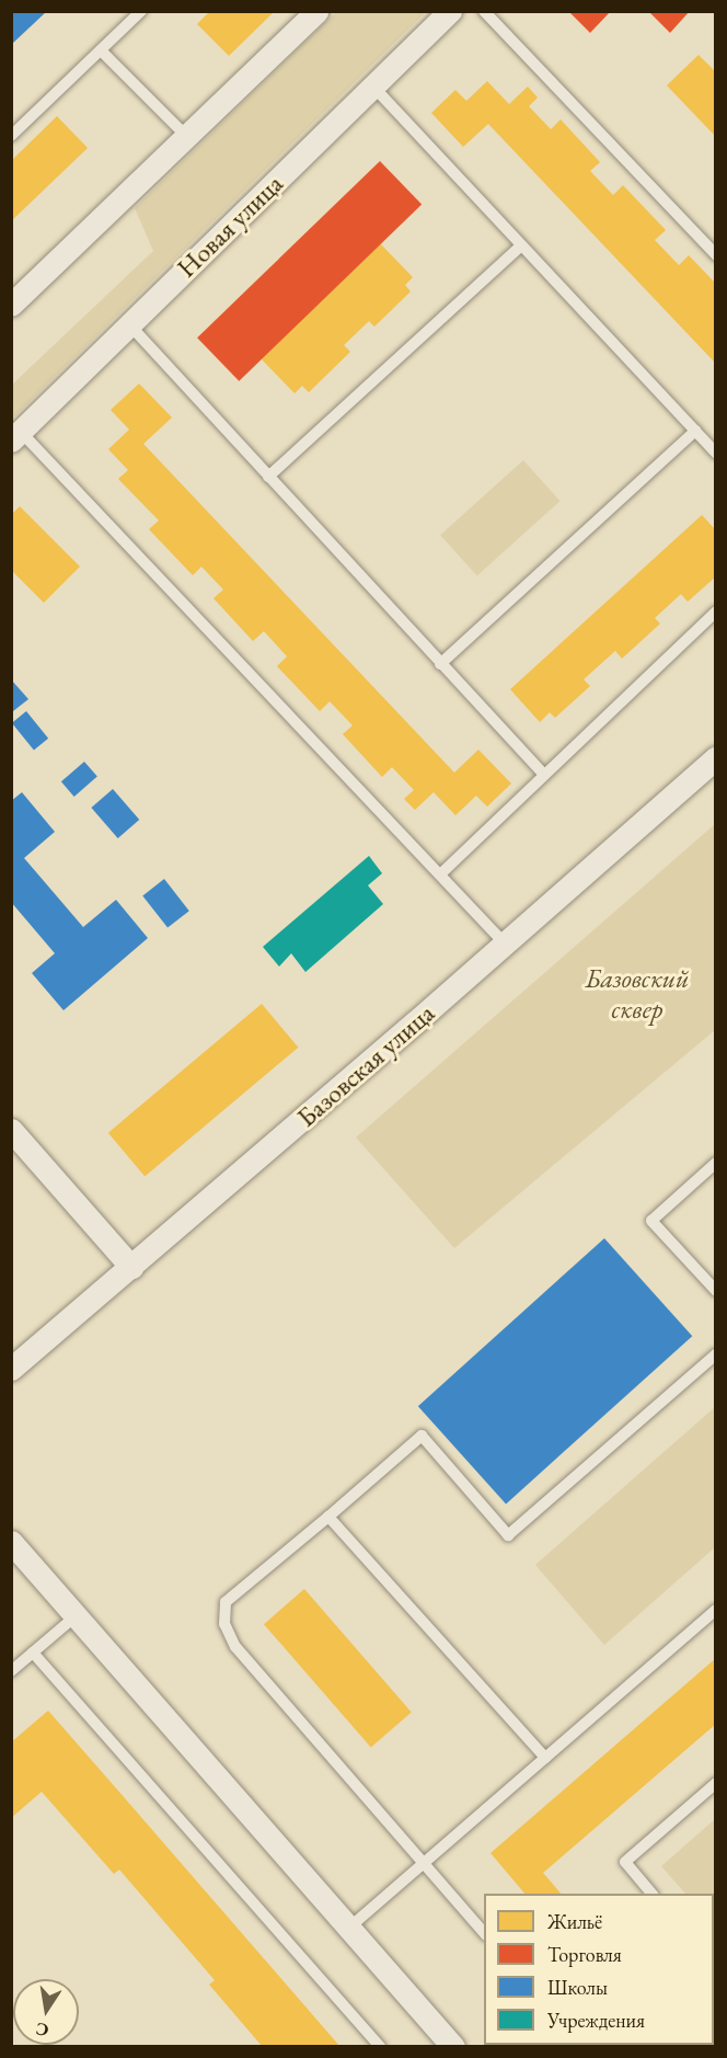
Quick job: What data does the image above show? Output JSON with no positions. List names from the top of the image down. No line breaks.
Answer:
{"streets":{"street":["Новая улица","Базовская улица"]},"parks":["Базовский сквер"],"legend":["Жильё","Торговля","Школы","Учреждения"],"north":"bottom"}
